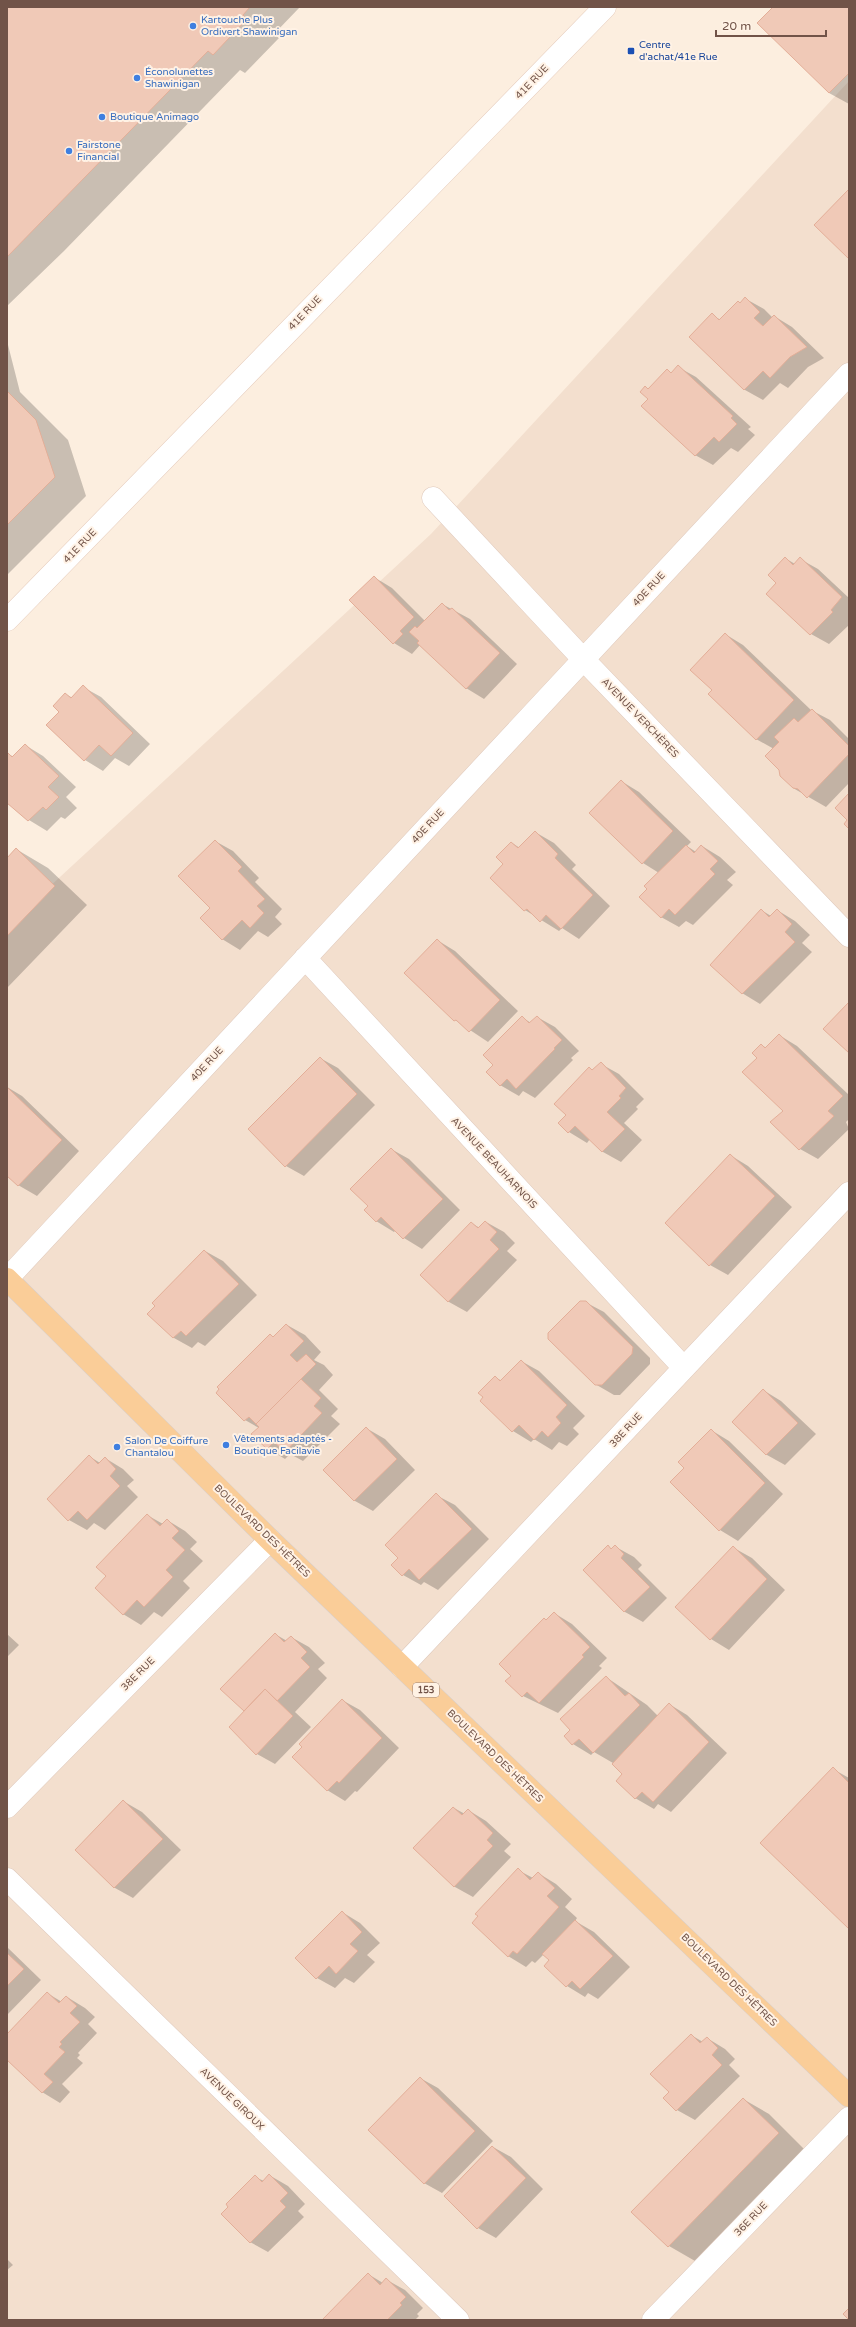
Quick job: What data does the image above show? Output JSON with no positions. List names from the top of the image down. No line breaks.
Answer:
{"streets":{"main road":["BOULEVARD DES HÊTRES","153"],"street":["41E RUE","40E RUE","AVENUE VERCHÈRES","AVENUE BEAUHARNOIS","38E RUE","AVENUE GIROUX","36E RUE"]},"crossings":[["40E RUE","AVENUE VERCHÈRES"],["40E RUE","AVENUE BEAUHARNOIS"],["40E RUE","BOULEVARD DES HÊTRES"],["AVENUE BEAUHARNOIS","38E RUE"],["38E RUE","BOULEVARD DES HÊTRES"]],"places":{"other":["Kartouche Plus Ordivert Shawinigan","Éconolunettes Shawinigan","Boutique Animago","Fairstone Financial","Vêtements adaptés - Boutique Facilavie","Salon De Coiffure Chantalou"],"transit":["Centre d'achat/41e Rue"]},"scale_bar":"20 m"}
